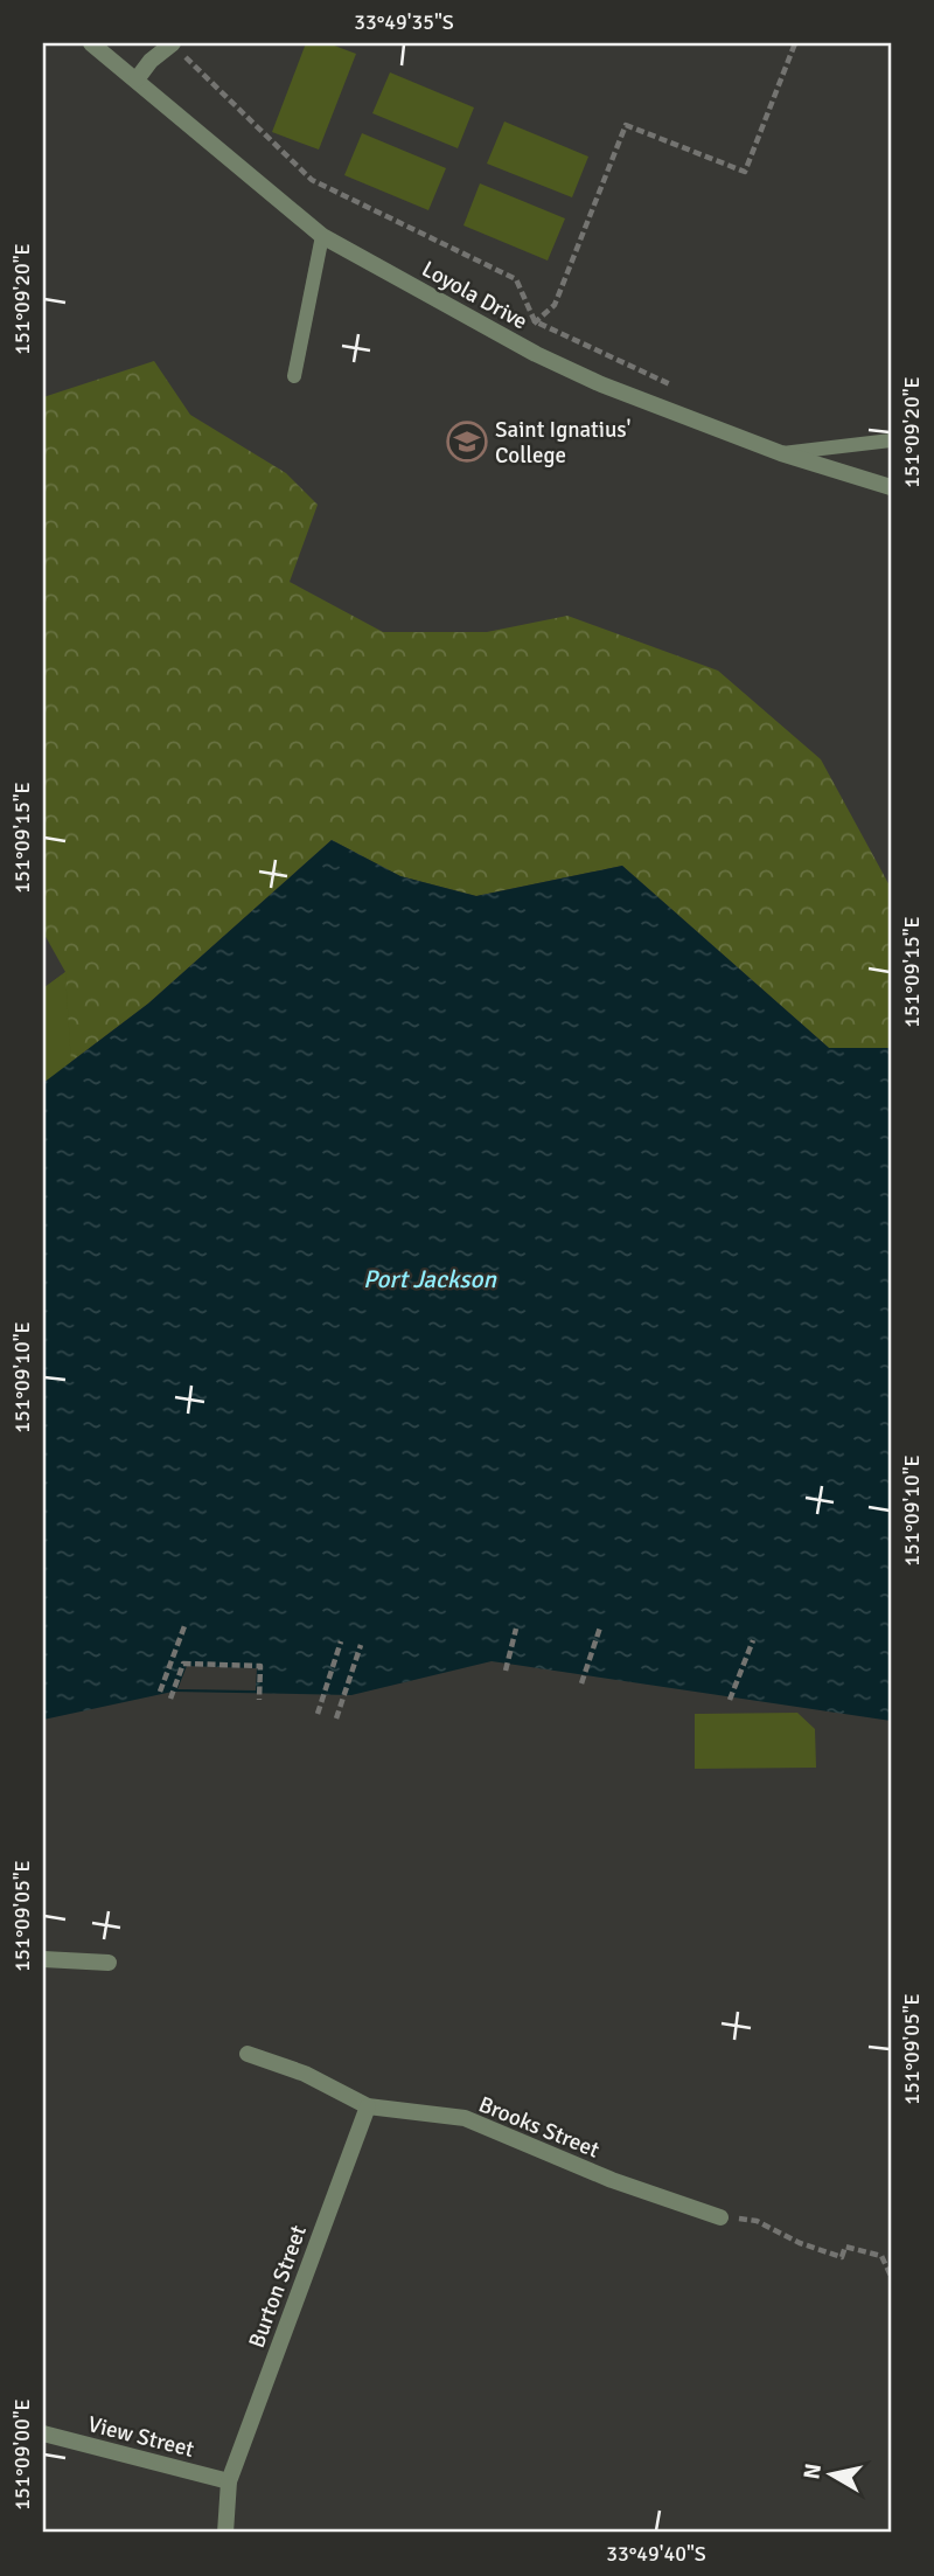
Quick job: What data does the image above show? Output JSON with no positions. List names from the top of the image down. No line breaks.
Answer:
{"streets":{"street":["Loyola Drive","Brooks Street","Burton Street","View Street"]},"crossings":[["Brooks Street","Burton Street"],["Burton Street","View Street"]],"water":["Port Jackson"],"places":{"school or university":["Saint Ignatius' College"]},"north":"left","coordinates":["33°49'35\"S","151°09'20\"E","151°09'15\"E","151°09'10\"E","151°09'05\"E","151°09'00\"E","33°49'40\"S"]}
